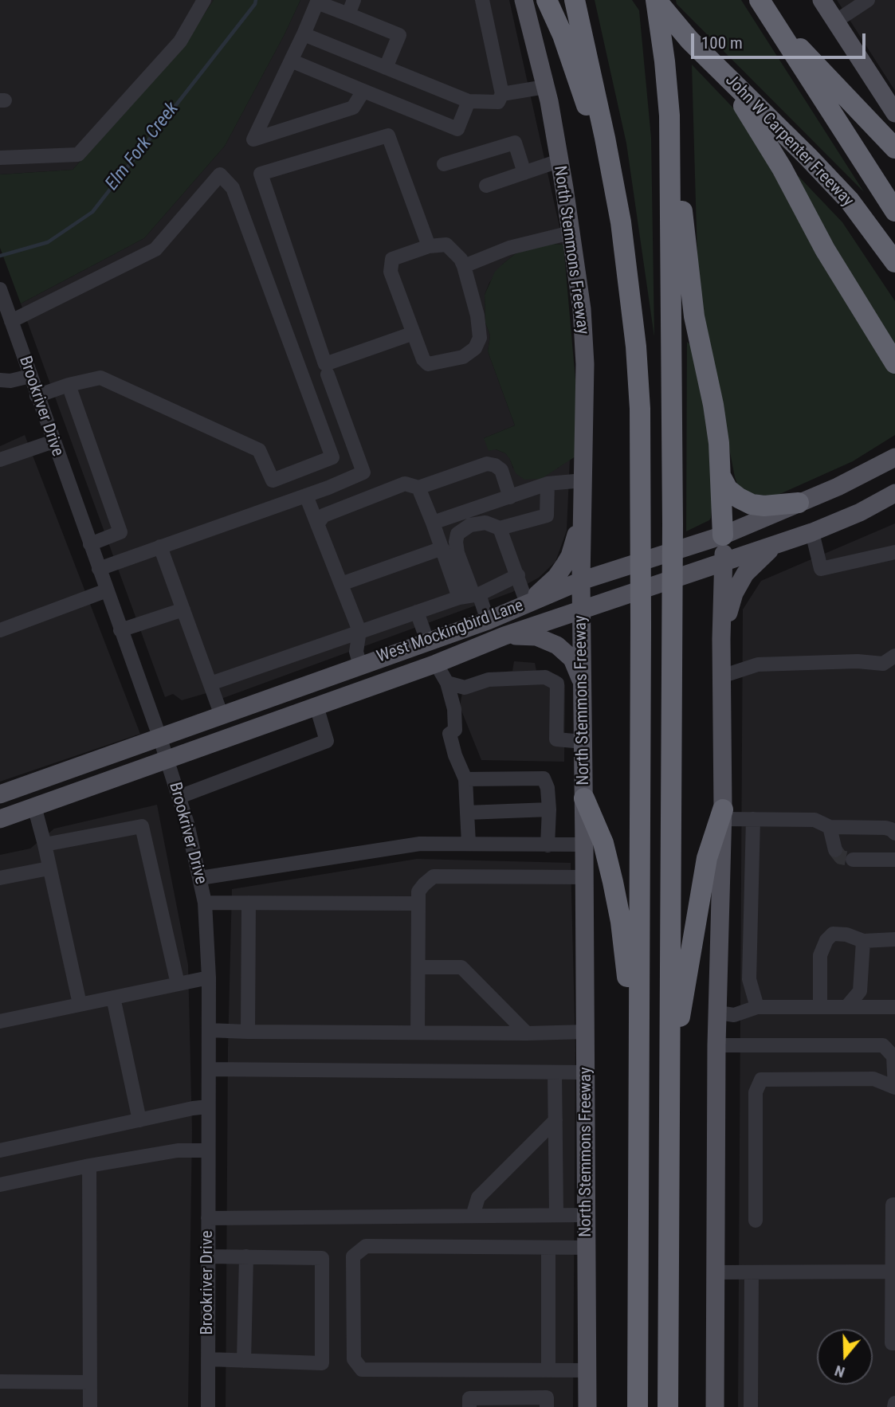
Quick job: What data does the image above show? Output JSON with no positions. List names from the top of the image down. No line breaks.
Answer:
{"streets":{"highway":["John W Carpenter Freeway"],"main road":["North Stemmons Freeway","West Mockingbird Lane"],"street":["Brookriver Drive"]},"crossings":[["North Stemmons Freeway","West Mockingbird Lane"],["Brookriver Drive","West Mockingbird Lane"]],"water":["Elm Fork Creek"],"scale_bar":"100 m","north":"bottom"}
